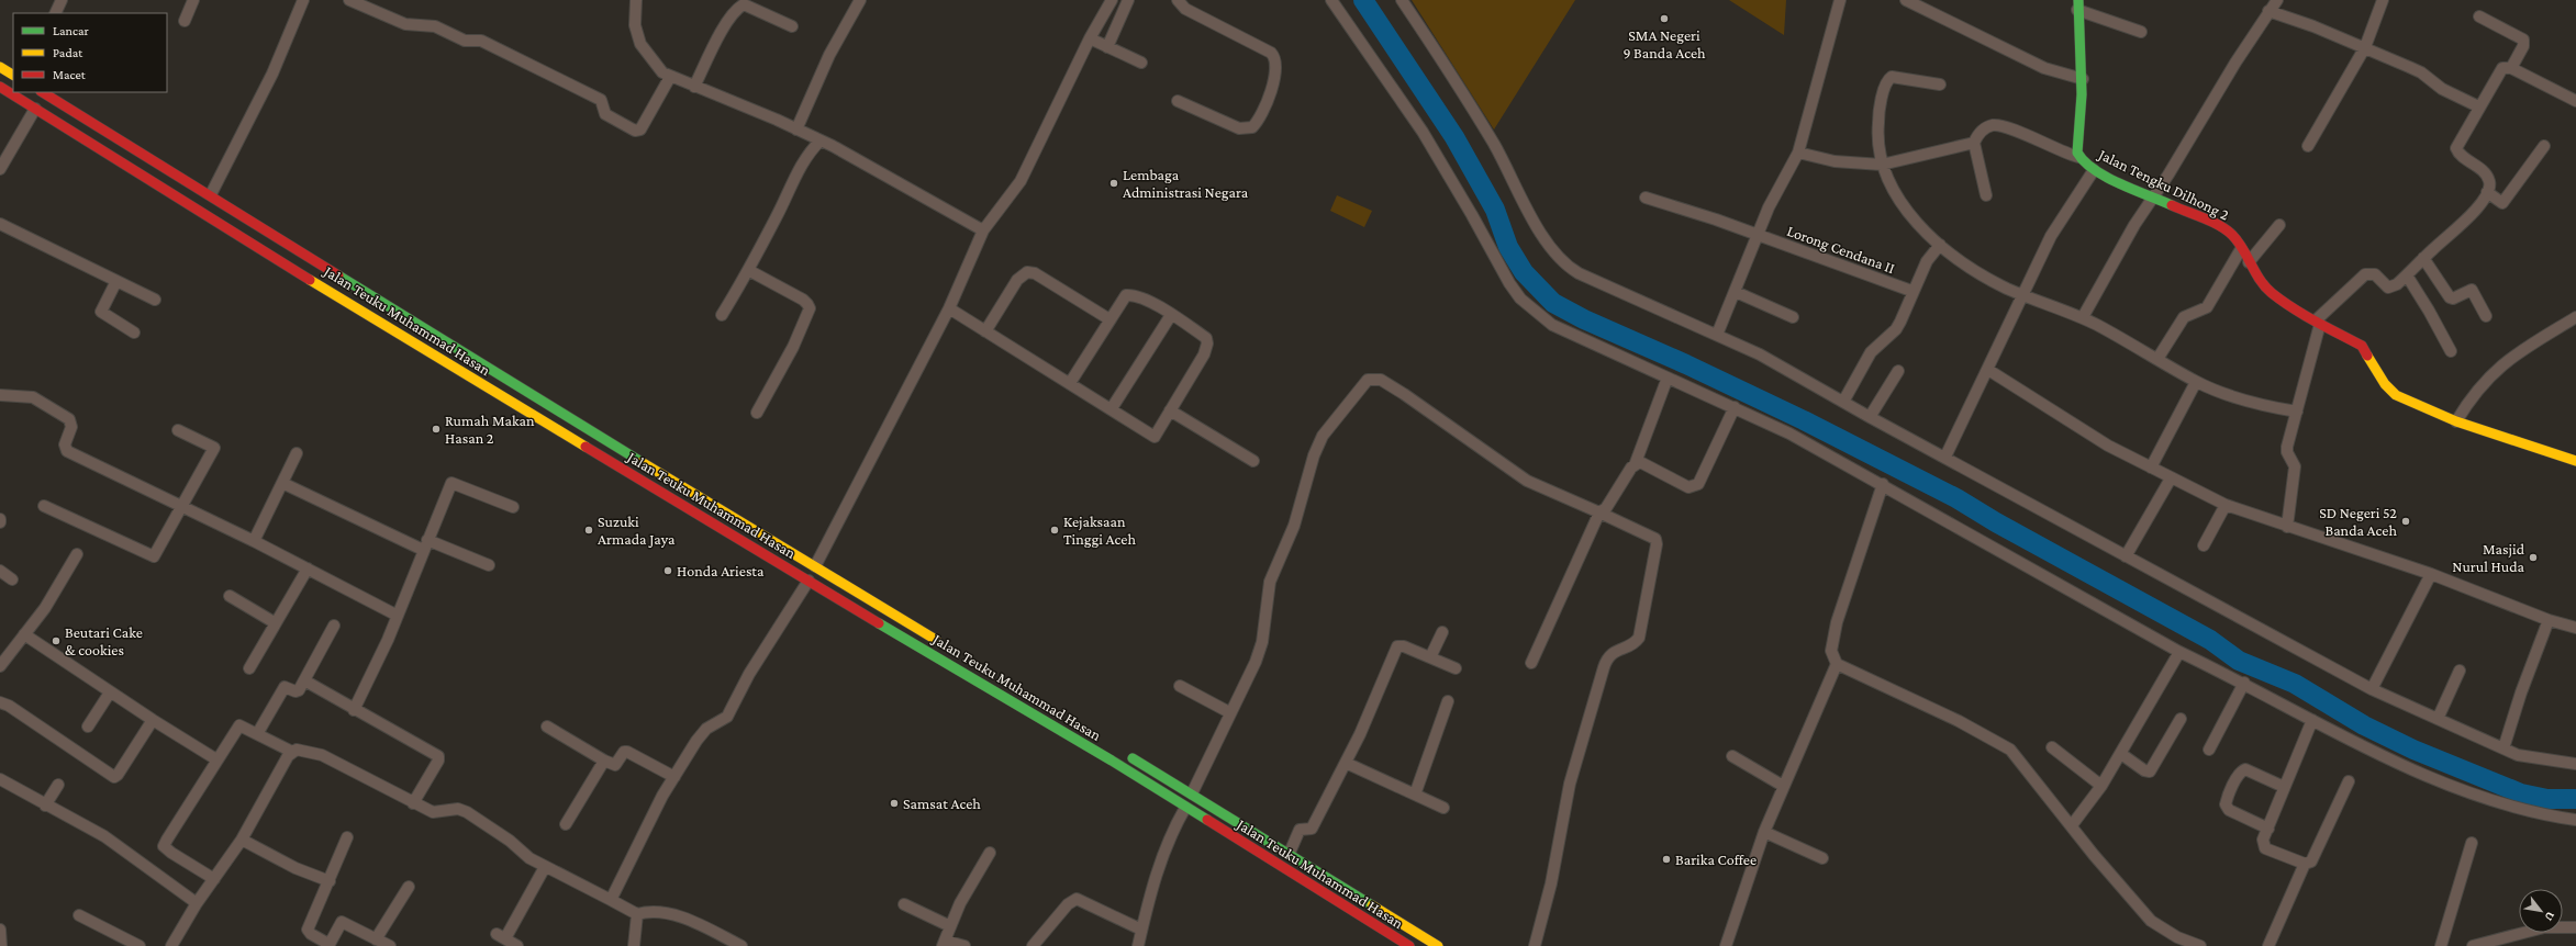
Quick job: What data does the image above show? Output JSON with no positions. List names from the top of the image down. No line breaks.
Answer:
{"streets":{"main road":["Jalan Tengku Dilhong 2","Jalan Teuku Muhammad Hasan"],"street":["Lorong Cendana II"]},"places":["SMA Negeri 9 Banda Aceh","Lembaga Administrasi Negara","Rumah Makan Hasan 2","SD Negeri 52 Banda Aceh","Suzuki Armada Jaya","Kejaksaan Tinggi Aceh","Masjid Nurul Huda","Honda Ariesta","Beutari Cake & cookies","Samsat Aceh","Barika Coffee"],"legend":["Lancar","Padat","Macet"],"north":"bottom right"}
